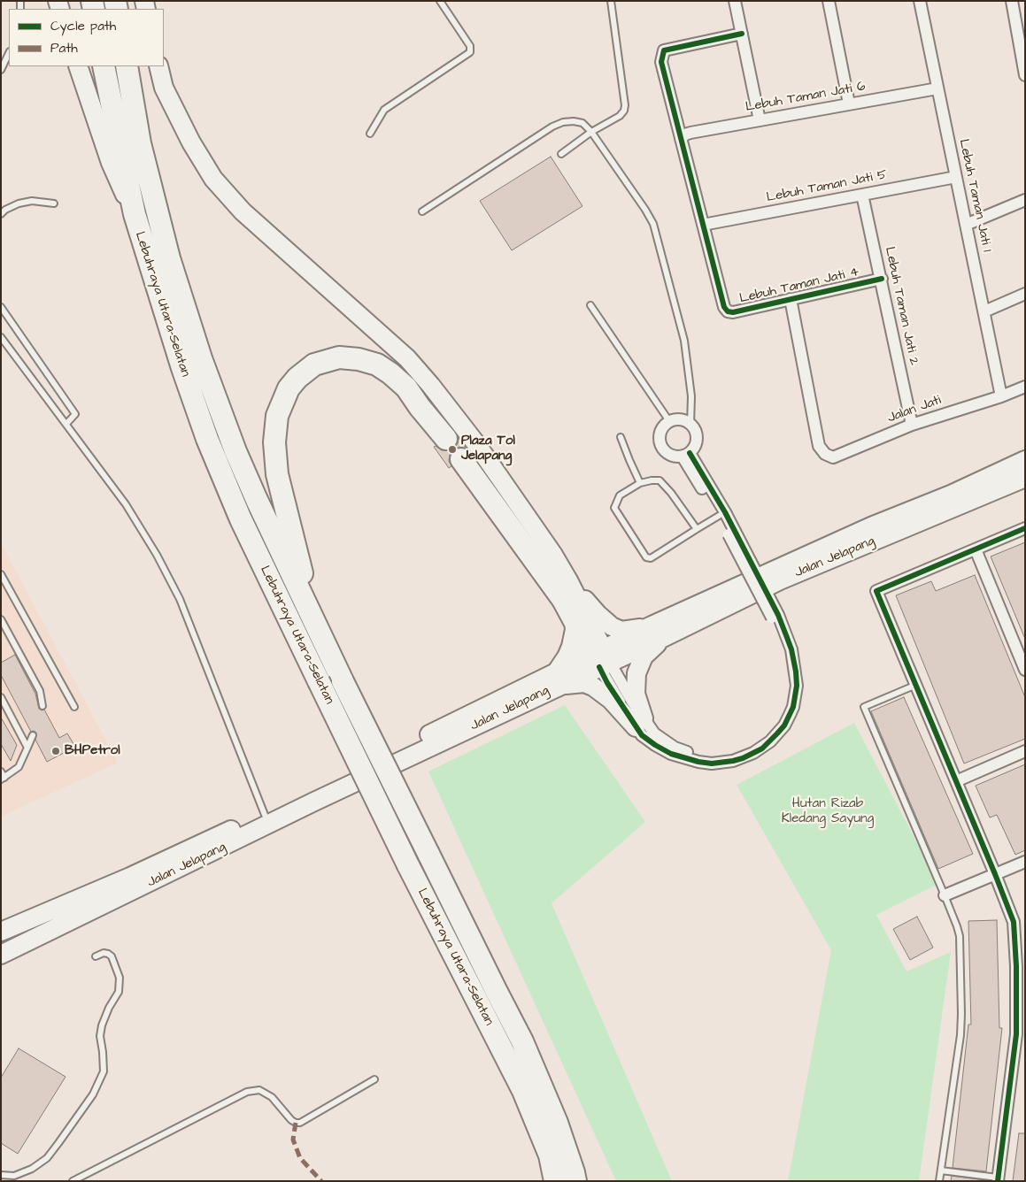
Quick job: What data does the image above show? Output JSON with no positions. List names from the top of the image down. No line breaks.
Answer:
{"streets":{"highway":["Lebuhraya Utara–Selatan"],"main road":["Jalan Jelapang"],"street":["Lebuh Taman Jati 6","Lebuh Taman Jati 5","Lebuh Taman Jati 1","Lebuh Taman Jati 4","Lebuh Taman Jati 2","Jalan Jati"]},"crossings":[["Lebuh Taman Jati 6","Lebuh Taman Jati 1"],["Lebuh Taman Jati 5","Lebuh Taman Jati 1"],["Lebuh Taman Jati 5","Lebuh Taman Jati 4"],["Lebuh Taman Jati 5","Lebuh Taman Jati 2"],["Lebuh Taman Jati 1","Jalan Jati"],["Lebuh Taman Jati 4","Lebuh Taman Jati 2"],["Lebuh Taman Jati 4","Jalan Jati"],["Lebuh Taman Jati 2","Jalan Jati"]],"parks":["Hutan Rizab Kledang Sayung"],"places":["Plaza Tol Jelapang","BHPetrol"],"legend":["Cycle path","Path"]}
